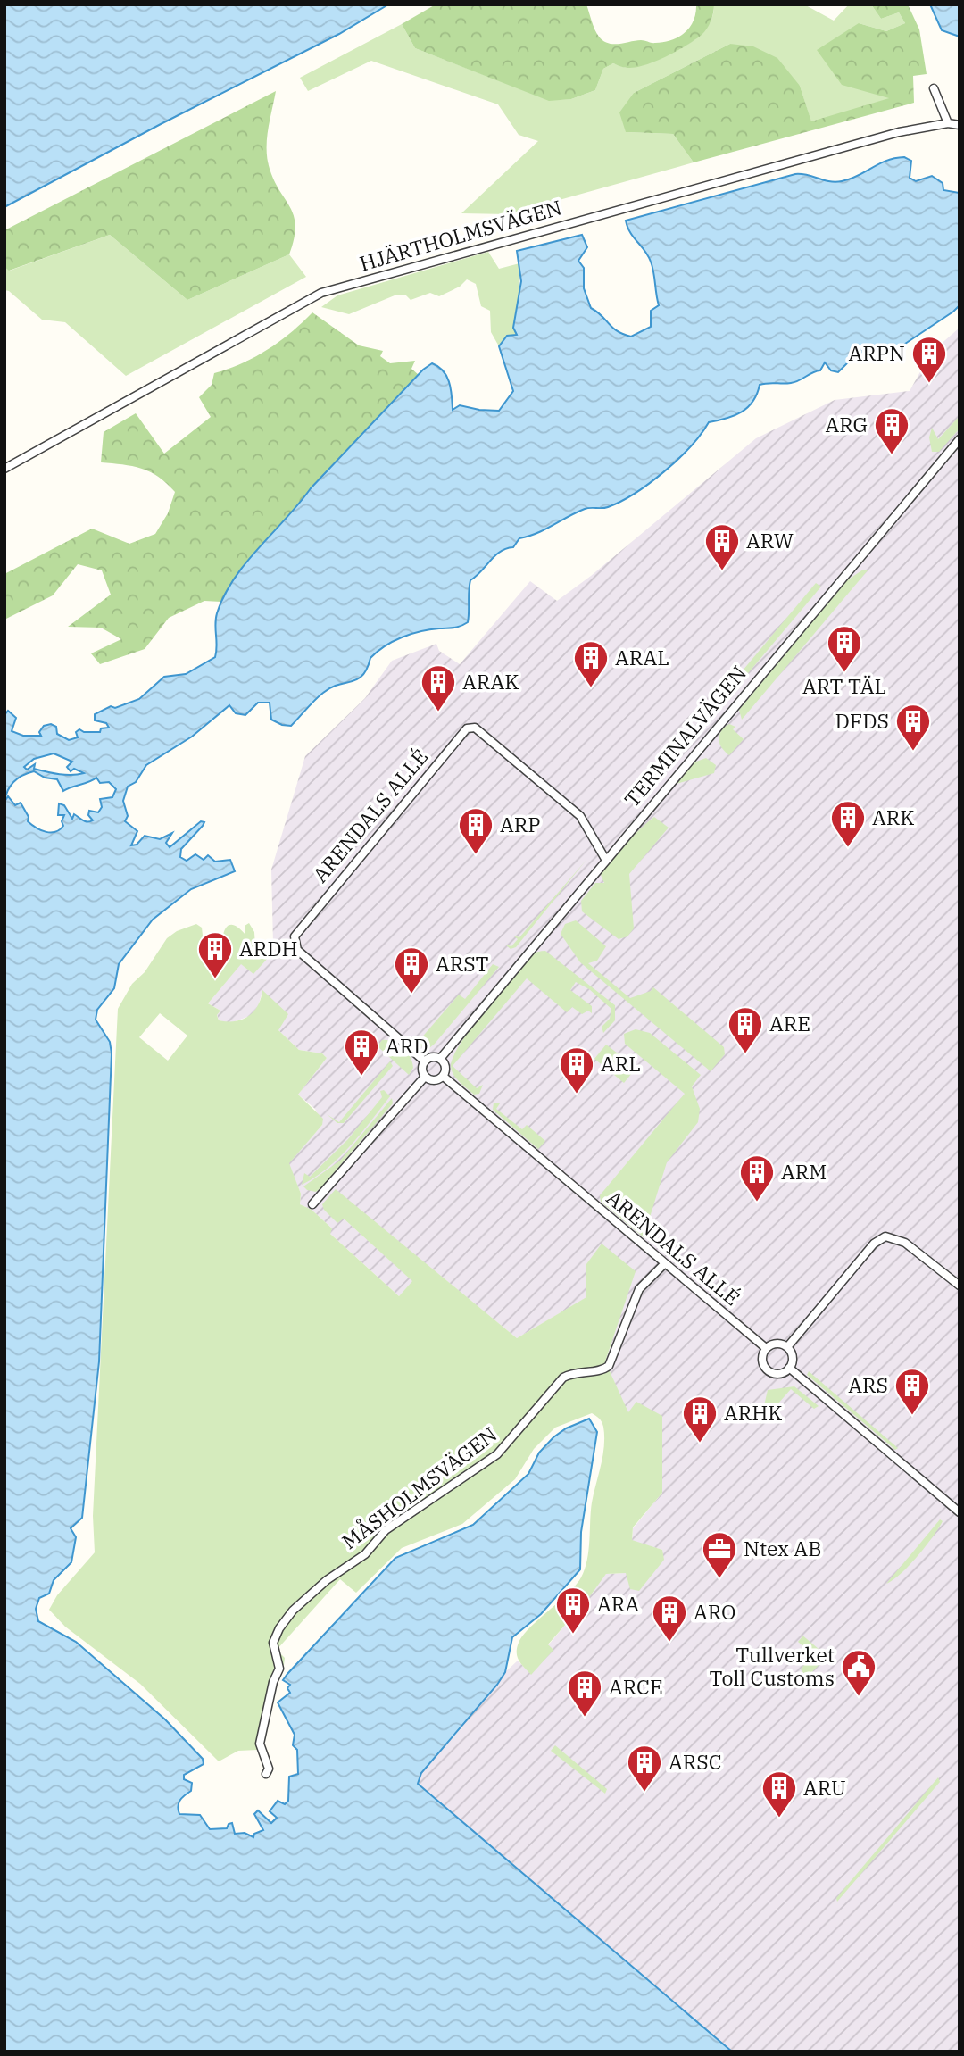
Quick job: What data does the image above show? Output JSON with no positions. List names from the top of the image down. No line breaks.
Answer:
{"streets":{"street":["HJÄRTHOLMSVÄGEN","TERMINALVÄGEN","ARENDALS ALLÉ","MÅSHOLMSVÄGEN"]},"crossings":[["TERMINALVÄGEN","ARENDALS ALLÉ"],["ARENDALS ALLÉ","MÅSHOLMSVÄGEN"]],"places":{"building":["ARPN","ARG","ARW","ART TÄL","ARAL","ARAK","DFDS","ARK","ARP","ARDH","ARST","ARE","ARD","ARL","ARM","ARS","ARHK","ARA","ARO","ARCE","ARSC","ARU"],"office":["Ntex AB"],"public building":["Tullverket Toll Customs"]}}
